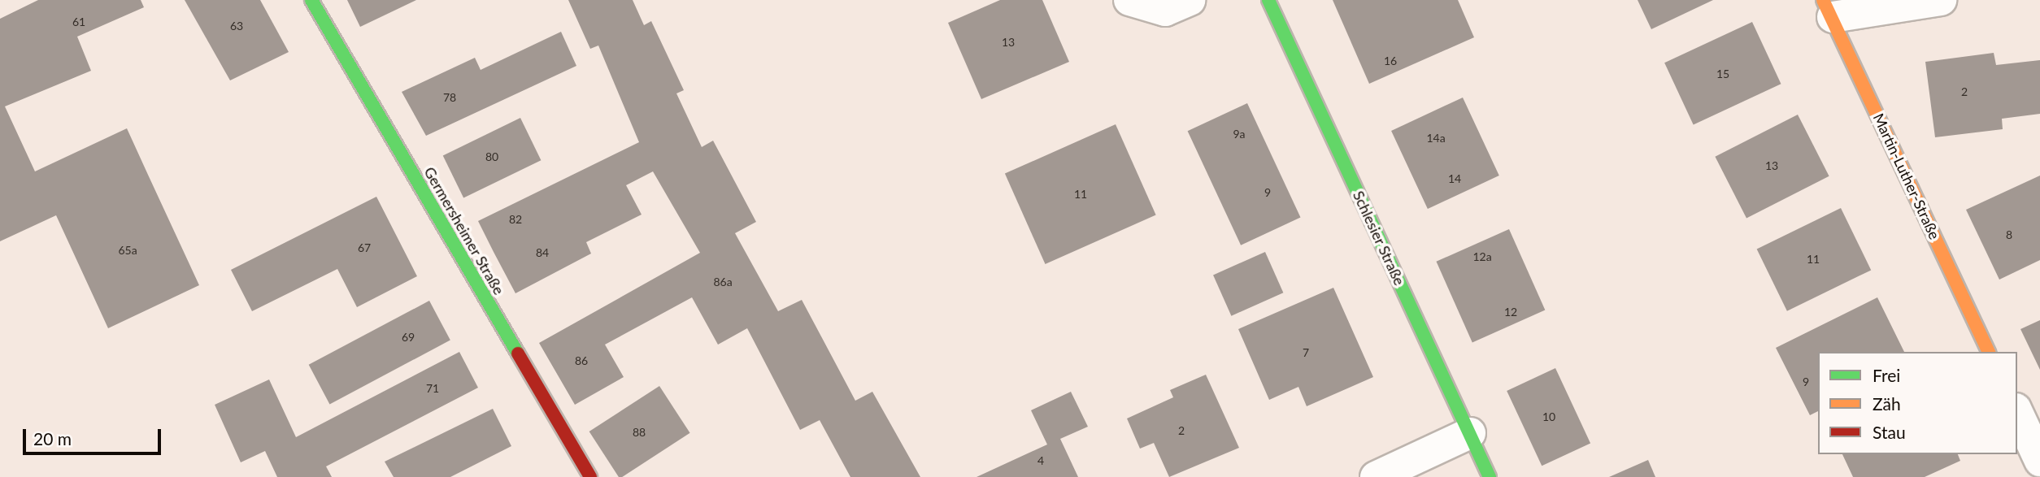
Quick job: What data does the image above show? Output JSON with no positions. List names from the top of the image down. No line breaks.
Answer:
{"streets":{"street":["Martin-Luther-Straße","Germersheimer Straße","Schlesier Straße"]},"house_numbers":["61","63","13","16","15","2","78","9a","14a","80","13","14","9","11","82","8","67","65a","84","12a","11","86a","12","69","7","86","9","71","10","2","88","4"],"legend":["Frei","Zäh","Stau"],"scale_bar":"20 m"}
